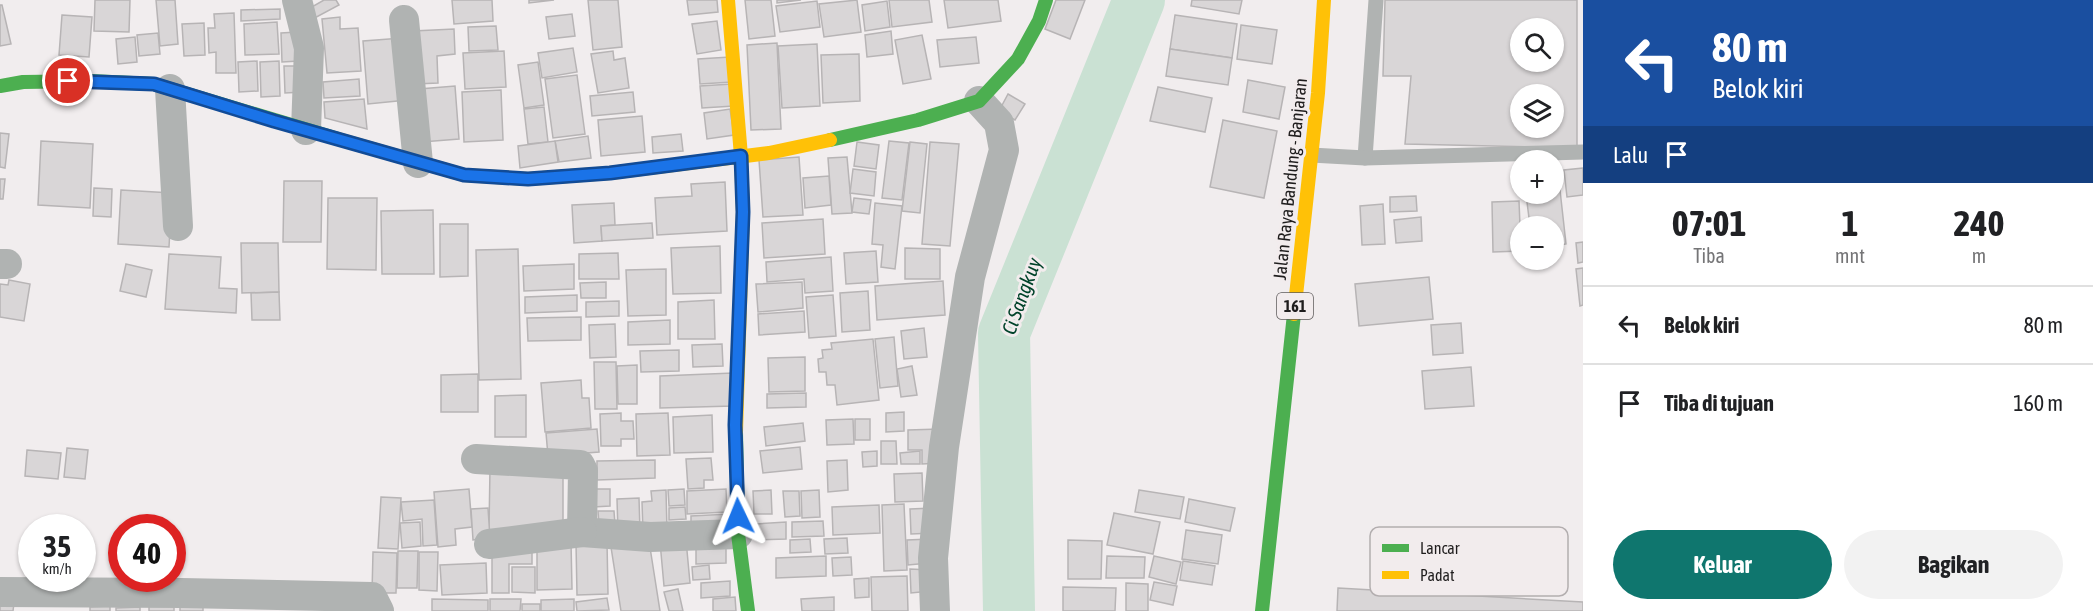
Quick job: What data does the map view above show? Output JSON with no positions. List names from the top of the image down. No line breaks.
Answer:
{"streets":{"street":["Jalan Raya Bandung - Banjaran","161"]},"water":["Ci Sangkuy"],"legend":["Lancar","Padat"],"page":{"turn":["80 m","Belok kiri"],"map_buttons":["+","−"],"then":"Lalu","eta":["07:01","Tiba","1","mnt","240","m"],"list":[{"name":"Belok kiri","value":"80 m"},{"name":"Tiba di tujuan","value":"160 m"}],"speed":"35 km/h","limit":"40","buttons":["Keluar","Bagikan"]}}
